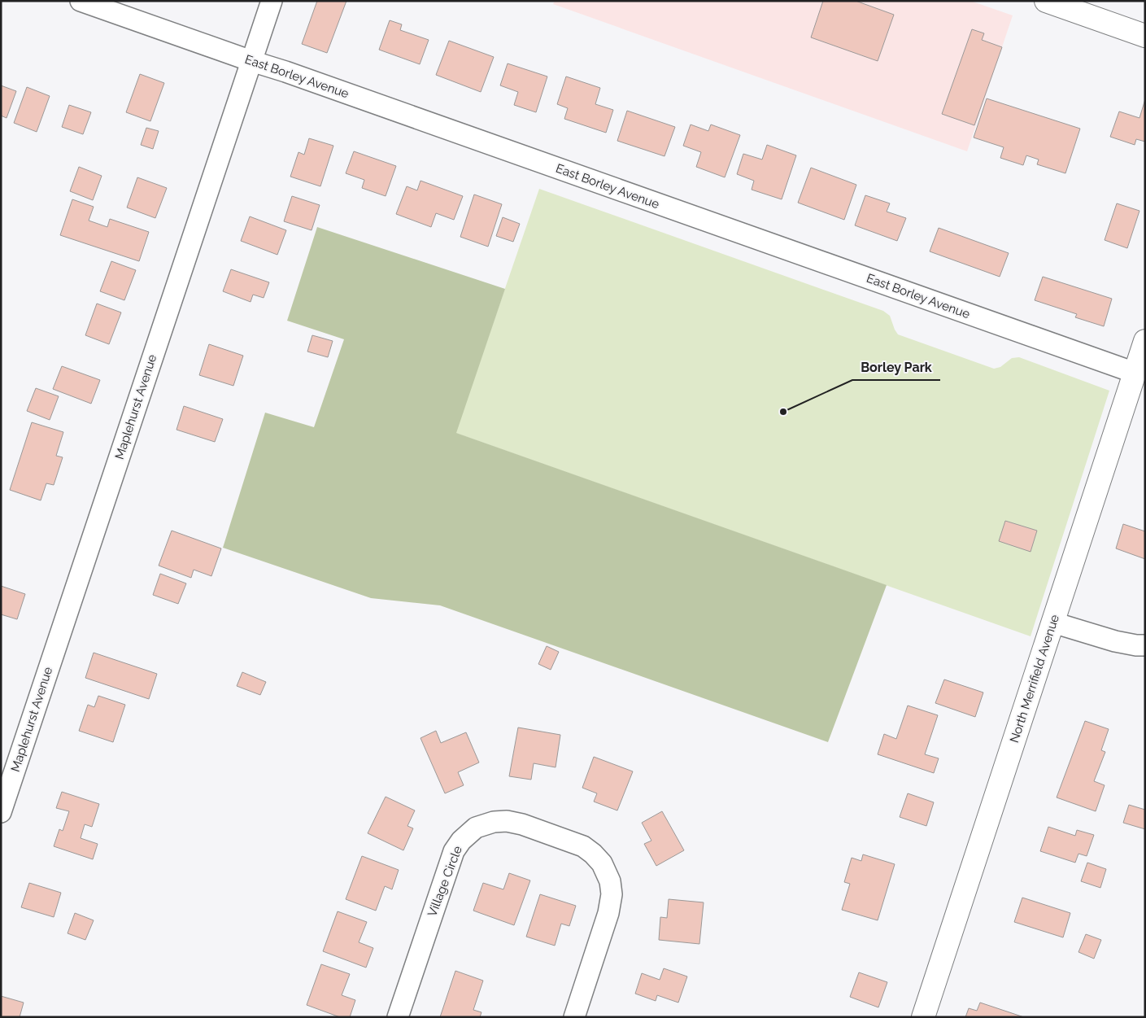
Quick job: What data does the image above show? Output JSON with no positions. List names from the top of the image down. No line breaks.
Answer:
{"streets":{"street":["East Borley Avenue","Maplehurst Avenue","North Merrifield Avenue","Village Circle"]},"crossings":[["East Borley Avenue","Maplehurst Avenue"],["East Borley Avenue","North Merrifield Avenue"]],"places":["Borley Park"]}
